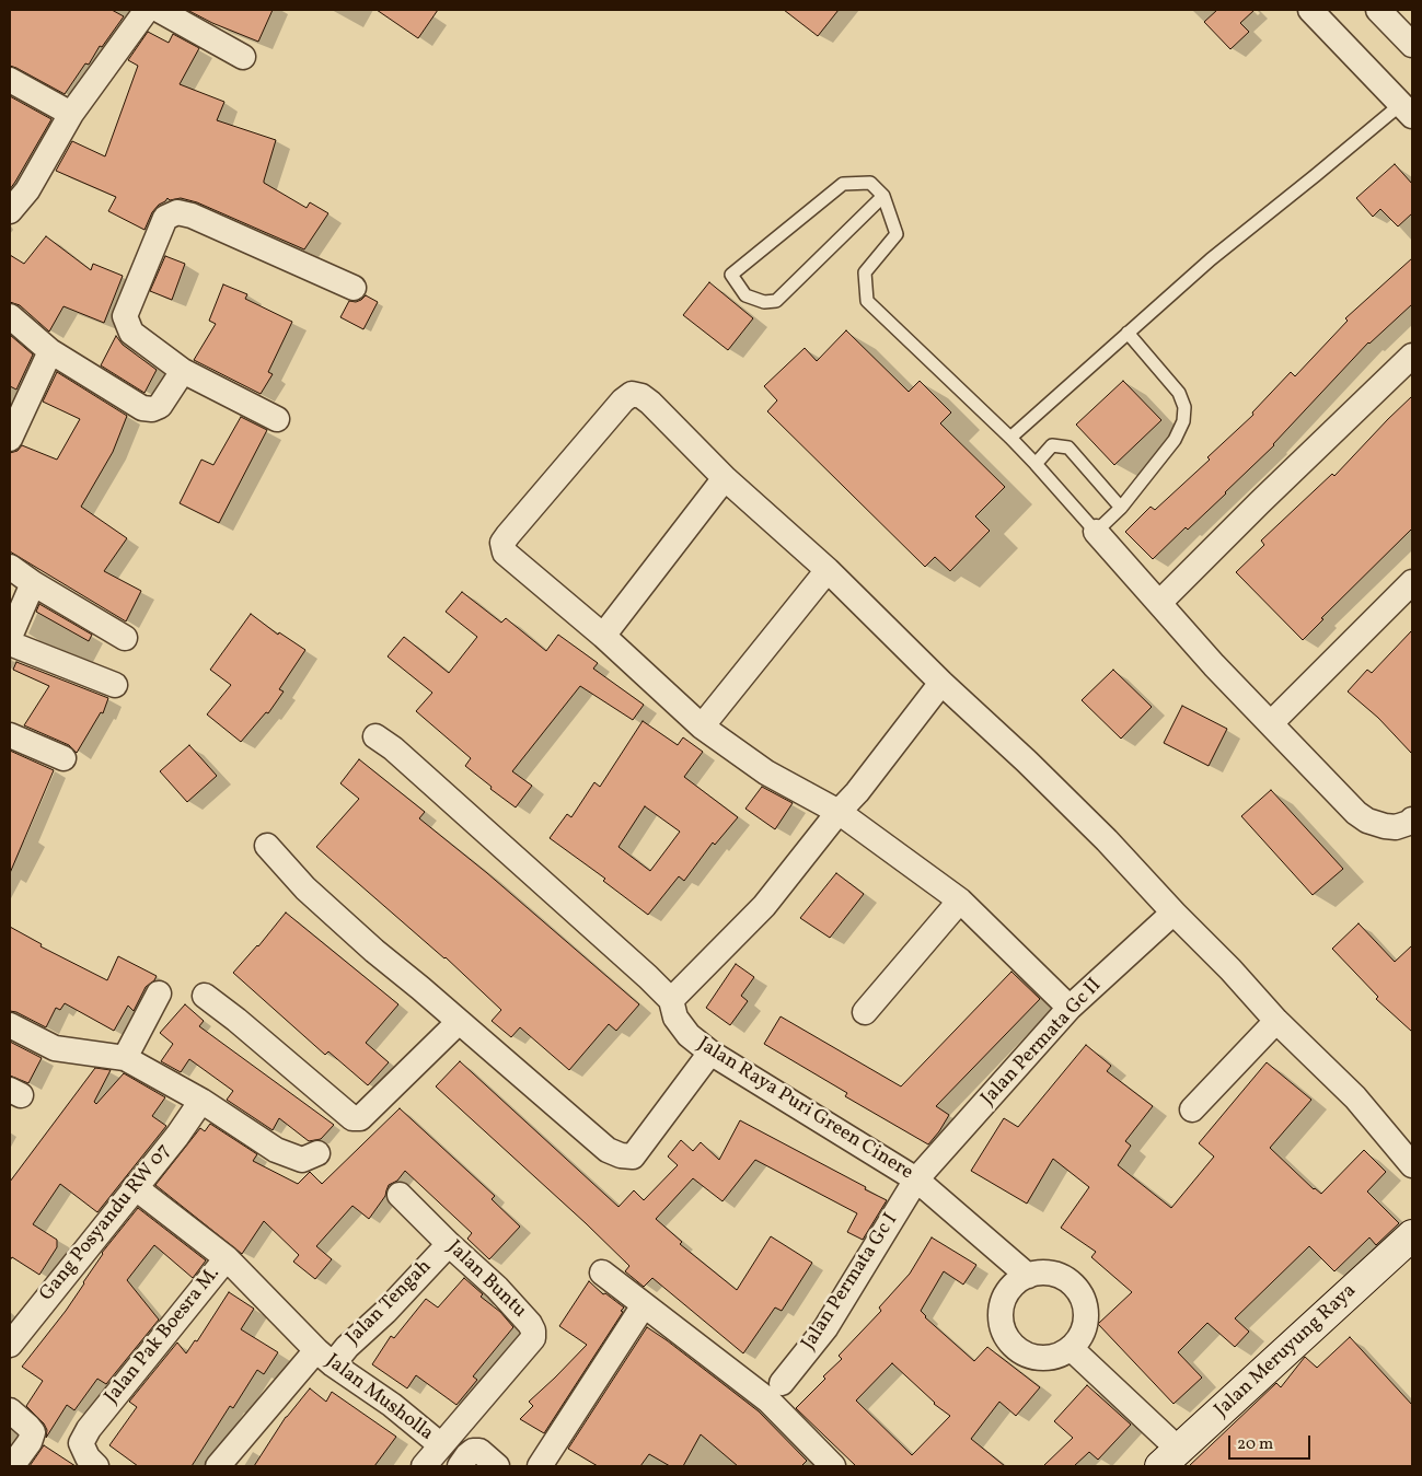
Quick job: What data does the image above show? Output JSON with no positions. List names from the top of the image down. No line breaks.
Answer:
{"streets":{"main road":["Jalan Meruyung Raya"],"street":["Jalan Permata Gc II","Jalan Raya Puri Green Cinere","Gang Posyandu RW 07","Jalan Buntu","Jalan Permata Gc I","Jalan Tengah","Jalan Pak Boesra M.","Jalan Musholla"]},"crossings":[["Jalan Permata Gc II","Jalan Raya Puri Green Cinere"],["Jalan Permata Gc II","Jalan Permata Gc I"],["Jalan Raya Puri Green Cinere","Jalan Permata Gc I"],["Jalan Buntu","Jalan Tengah"],["Jalan Buntu","Jalan Musholla"],["Jalan Tengah","Jalan Pak Boesra M."],["Jalan Tengah","Jalan Musholla"],["Jalan Pak Boesra M.","Jalan Musholla"]],"scale_bar":"20 m"}
